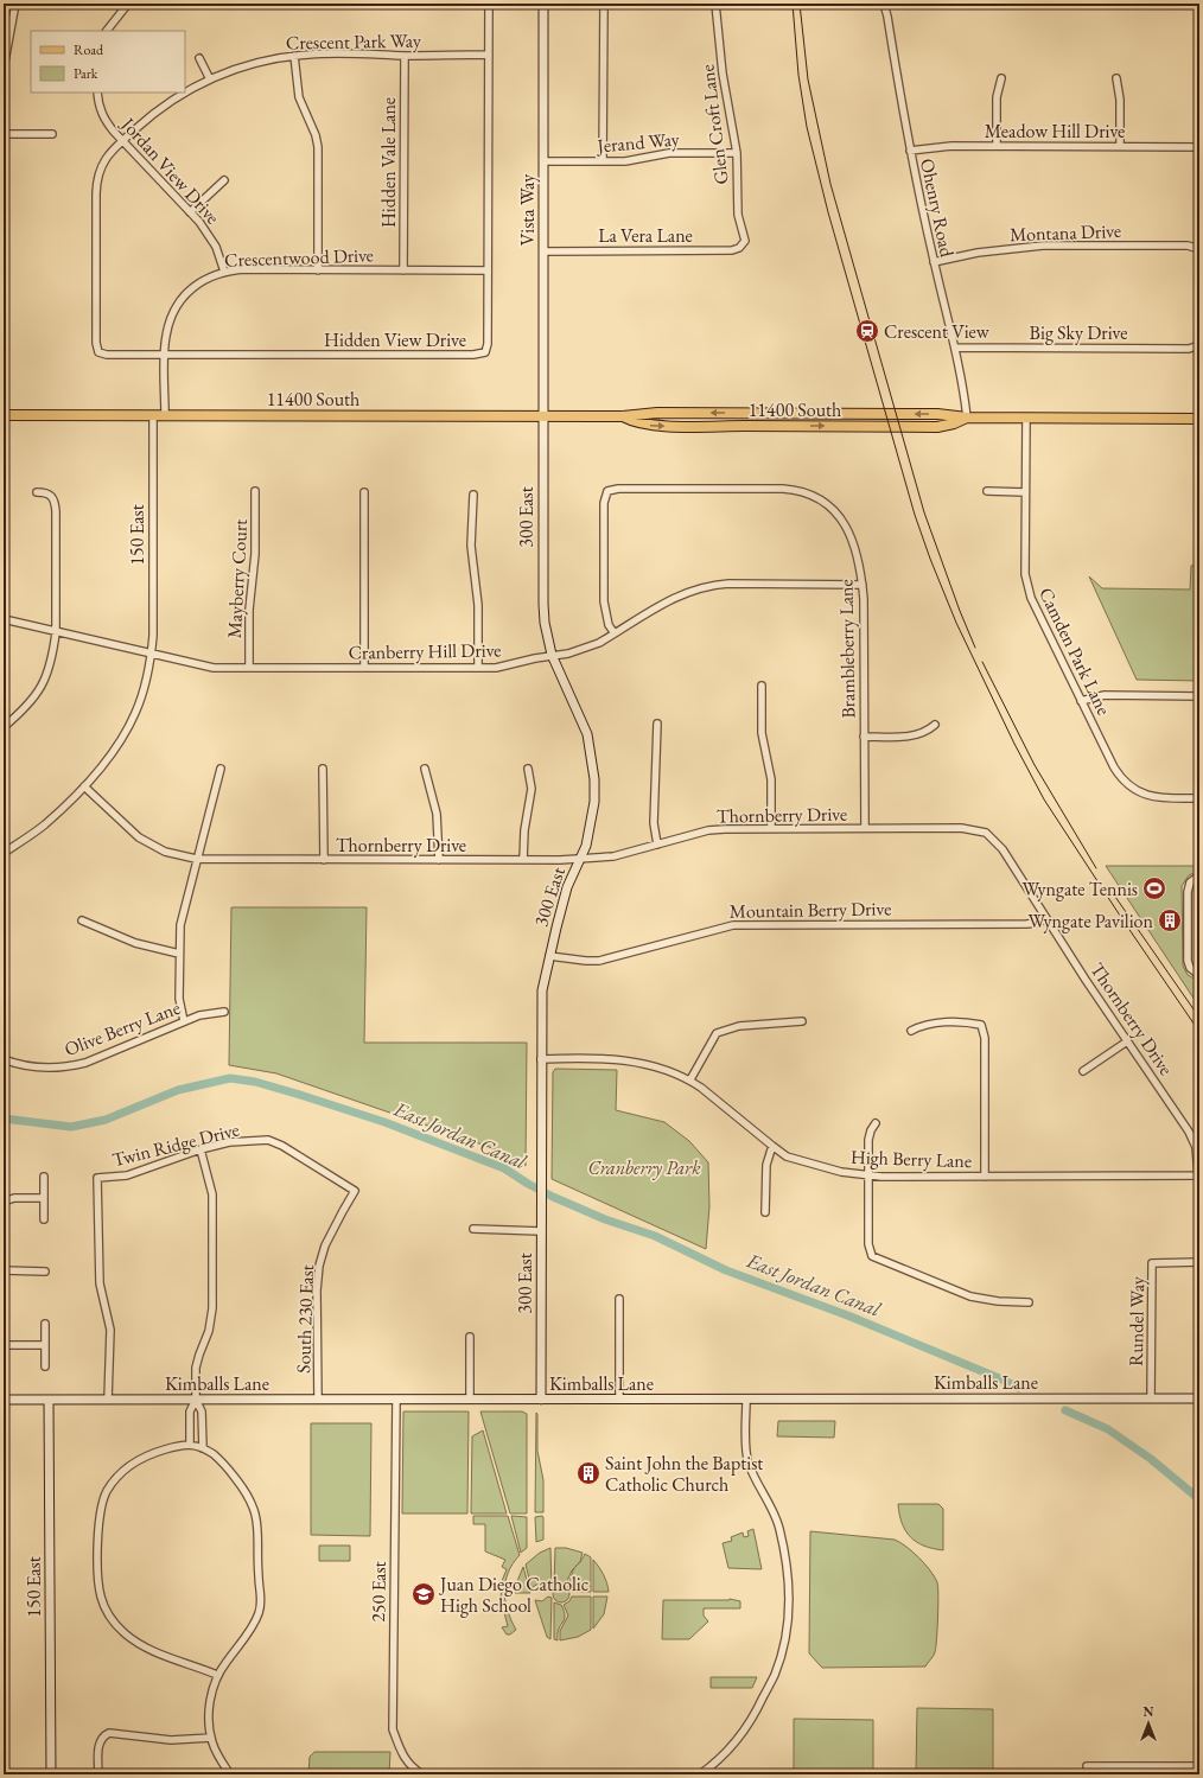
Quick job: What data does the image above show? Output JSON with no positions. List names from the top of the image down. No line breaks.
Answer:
{"streets":{"main road":["11400 South"],"street":["Crescent Park Way","Glen Croft Lane","Meadow Hill Drive","Jerand Way","Hidden Vale Lane","Jordan View Drive","Ohenry Road","Vista Way","Montana Drive","La Vera Lane","Crescentwood Drive","Big Sky Drive","Hidden View Drive","300 East","150 East","Mayberry Court","Brambleberry Lane","Cranberry Hill Drive","Camden Park Lane","Thornberry Drive","Mountain Berry Drive","Olive Berry Lane","Twin Ridge Drive","High Berry Lane","South 230 East","Rundel Way","Kimballs Lane","250 East"]},"crossings":[["Crescent Park Way","Hidden Vale Lane"],["Crescent Park Way","Jordan View Drive"],["Crescent Park Way","Hidden View Drive"],["Glen Croft Lane","Jerand Way"],["Glen Croft Lane","La Vera Lane"],["Meadow Hill Drive","Ohenry Road"],["Jerand Way","Vista Way"],["Hidden Vale Lane","Crescentwood Drive"],["Jordan View Drive","Crescentwood Drive"],["Ohenry Road","Montana Drive"],["Ohenry Road","Big Sky Drive"],["Ohenry Road","11400 South"],["Vista Way","La Vera Lane"],["Vista Way","11400 South"],["Vista Way","300 East"],["Crescentwood Drive","Hidden View Drive"],["Crescentwood Drive","11400 South"],["11400 South","300 East"],["11400 South","150 East"],["11400 South","Camden Park Lane"],["300 East","Cranberry Hill Drive"],["300 East","Thornberry Drive"],["300 East","Mountain Berry Drive"],["300 East","High Berry Lane"],["300 East","Kimballs Lane"],["150 East","Cranberry Hill Drive"],["150 East","Kimballs Lane"],["Mayberry Court","Cranberry Hill Drive"],["Brambleberry Lane","Cranberry Hill Drive"],["Brambleberry Lane","Thornberry Drive"],["Thornberry Drive","Mountain Berry Drive"],["Thornberry Drive","High Berry Lane"],["Twin Ridge Drive","South 230 East"],["Twin Ridge Drive","Kimballs Lane"],["South 230 East","Kimballs Lane"],["Rundel Way","Kimballs Lane"],["Kimballs Lane","250 East"]],"water":["East Jordan Canal"],"parks":["Cranberry Park"],"places":{"station":["Crescent View"],"sports":["Wyngate Tennis"],"building":["Wyngate Pavilion","Saint John the Baptist Catholic Church"],"school or university":["Juan Diego Catholic High School"]},"legend":["Road","Park"],"north":"top"}
